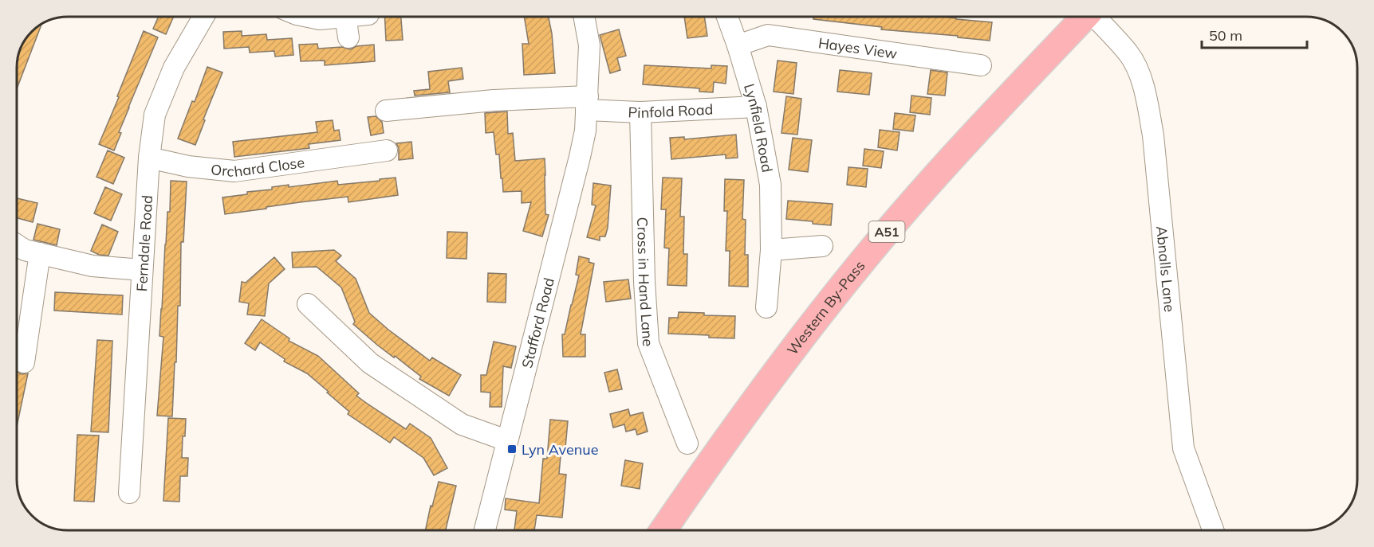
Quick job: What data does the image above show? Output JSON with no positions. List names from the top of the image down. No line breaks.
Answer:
{"streets":{"highway":["A51","Western By-Pass"],"street":["Hayes View","Pinfold Road","Lynfield Road","Orchard Close","Ferndale Road","Abnalls Lane","Cross in Hand Lane","Stafford Road"]},"crossings":[["Hayes View","Lynfield Road"],["Pinfold Road","Lynfield Road"],["Pinfold Road","Cross in Hand Lane"],["Pinfold Road","Stafford Road"],["Orchard Close","Ferndale Road"]],"places":{"transit":["Lyn Avenue"]},"scale_bar":"50 m"}
